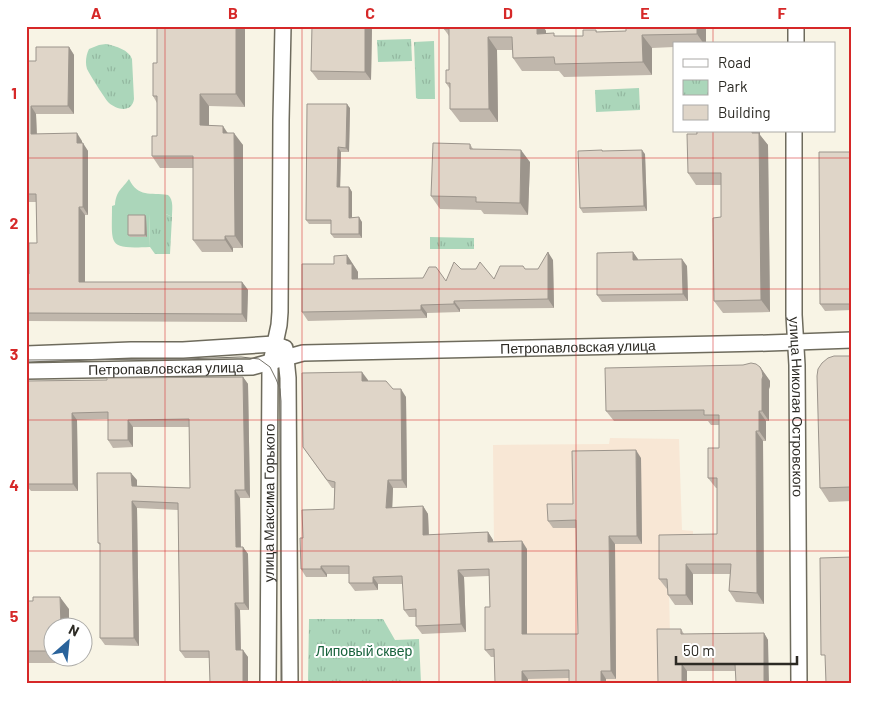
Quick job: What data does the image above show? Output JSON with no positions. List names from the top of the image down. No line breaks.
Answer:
{"streets":{"street":["Петропавловская улица","улица Николая Островского","улица Максима Горького"]},"crossings":[["Петропавловская улица","улица Николая Островского"],["Петропавловская улица","улица Максима Горького"]],"parks":["Липовый сквер"],"legend":["Road","Park","Building"],"scale_bar":"50 m","north":"top right","grid":{"columns":["A","B","C","D","E","F"],"rows":["1","2","3","4","5"]}}
